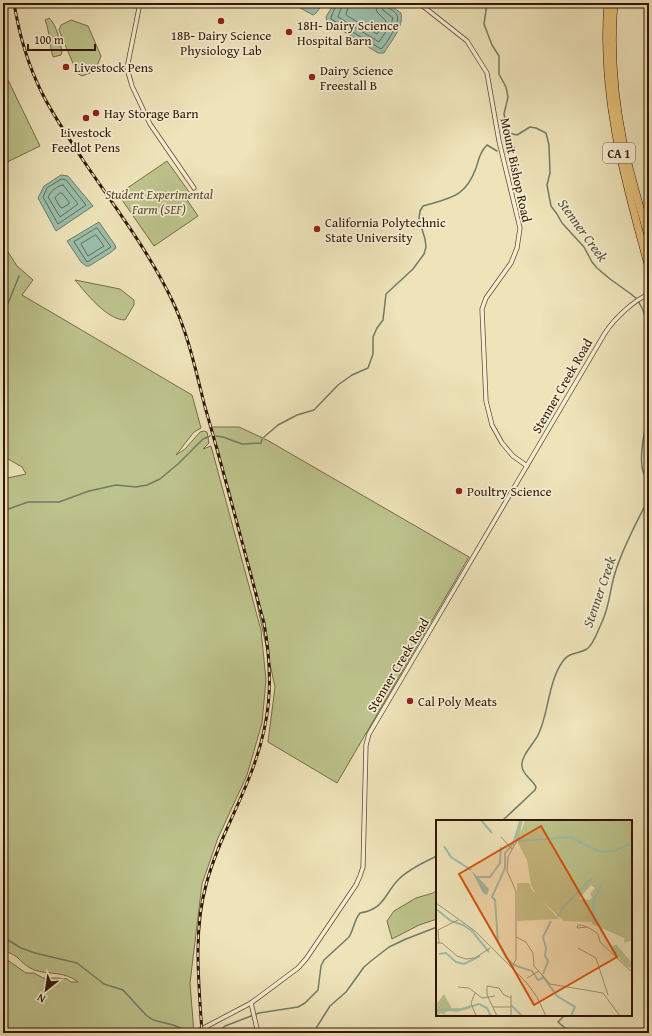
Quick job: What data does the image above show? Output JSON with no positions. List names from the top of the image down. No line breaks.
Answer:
{"streets":{"highway":["CA 1"],"street":["Mount Bishop Road","Stenner Creek Road"]},"crossings":[["Mount Bishop Road","Stenner Creek Road"]],"water":["Stenner Creek"],"parks":["Student Experimental Farm (SEF)"],"places":["18B- Dairy Science Physiology Lab","18H- Dairy Science Hospital Barn","Livestock Pens","Dairy Science Freestall B","Hay Storage Barn","Livestock Feedlot Pens","California Polytechnic State University","Poultry Science","Cal Poly Meats"],"scale_bar":"100 m","north":"bottom left"}
